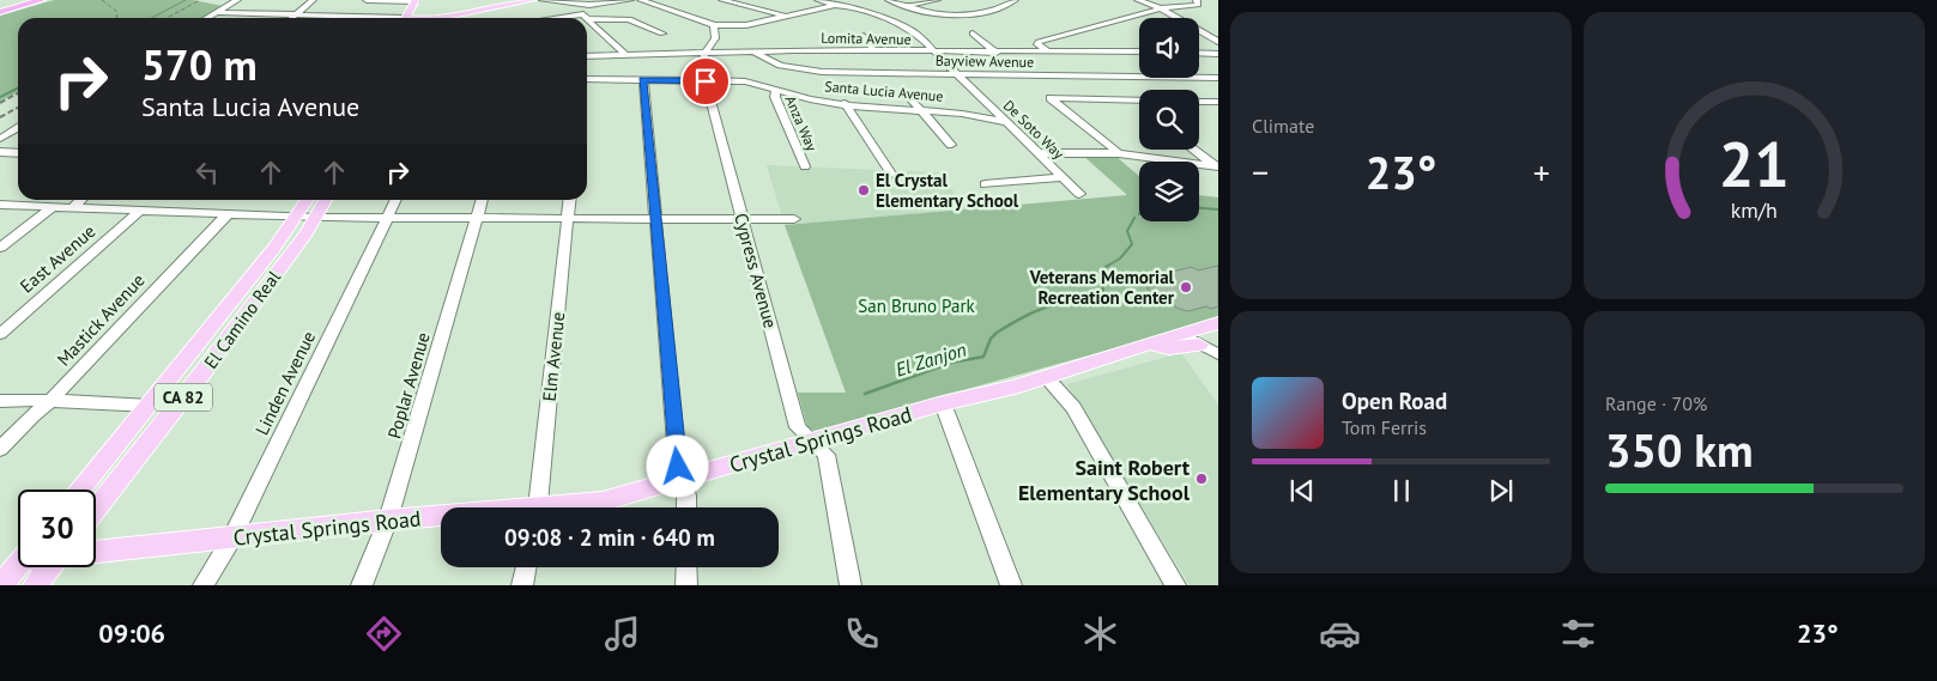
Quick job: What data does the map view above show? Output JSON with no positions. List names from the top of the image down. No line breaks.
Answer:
{"streets":{"main road":["El Camino Real","CA 82","Crystal Springs Road"],"street":["Lomita Avenue","Bayview Avenue","Santa Lucia Avenue","Anza Way","De Soto Way","East Avenue","Cypress Avenue","Mastick Avenue","Elm Avenue","Linden Avenue","Poplar Avenue"]},"crossings":[["Lomita Avenue","Bayview Avenue"],["Lomita Avenue","De Soto Way"],["Lomita Avenue","Cypress Avenue"],["Bayview Avenue","De Soto Way"],["Santa Lucia Avenue","Anza Way"],["Santa Lucia Avenue","De Soto Way"],["Santa Lucia Avenue","Cypress Avenue"],["Cypress Avenue","Crystal Springs Road"],["Linden Avenue","Crystal Springs Road"],["Poplar Avenue","Crystal Springs Road"]],"water":["El Zanjon"],"parks":["San Bruno Park"],"places":["El Crystal Elementary School","Veterans Memorial Recreation Center","Saint Robert Elementary School"],"page":{"tile":["Climate",["Range · 70%","350 km"]],"turn":["570 m","Santa Lucia Avenue"],"heat":["−","23°","+"],"song":["Open Road","Tom Ferris"],"limit":"30","trip":"09:08 · 2 min · 640 m","tabs":["09:06","23°"],"gauge":["21","km/h"]}}
